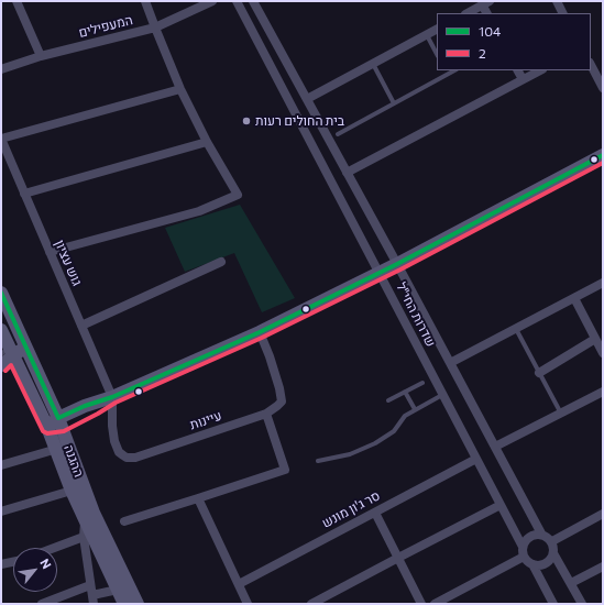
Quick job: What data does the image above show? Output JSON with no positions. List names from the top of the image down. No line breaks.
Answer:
{"streets":{"street":["המעפילים","גוש עציון","שדרות החי\"ל","עיינות","ההגנה","סר ג'ון מונש"]},"crossings":[["גוש עציון","עיינות"],["שדרות החי\"ל","סר ג'ון מונש"]],"places":["בית החולים רעות"],"lines":["transit line 104","transit line 2"],"legend":["104","2"],"north":"top right"}
